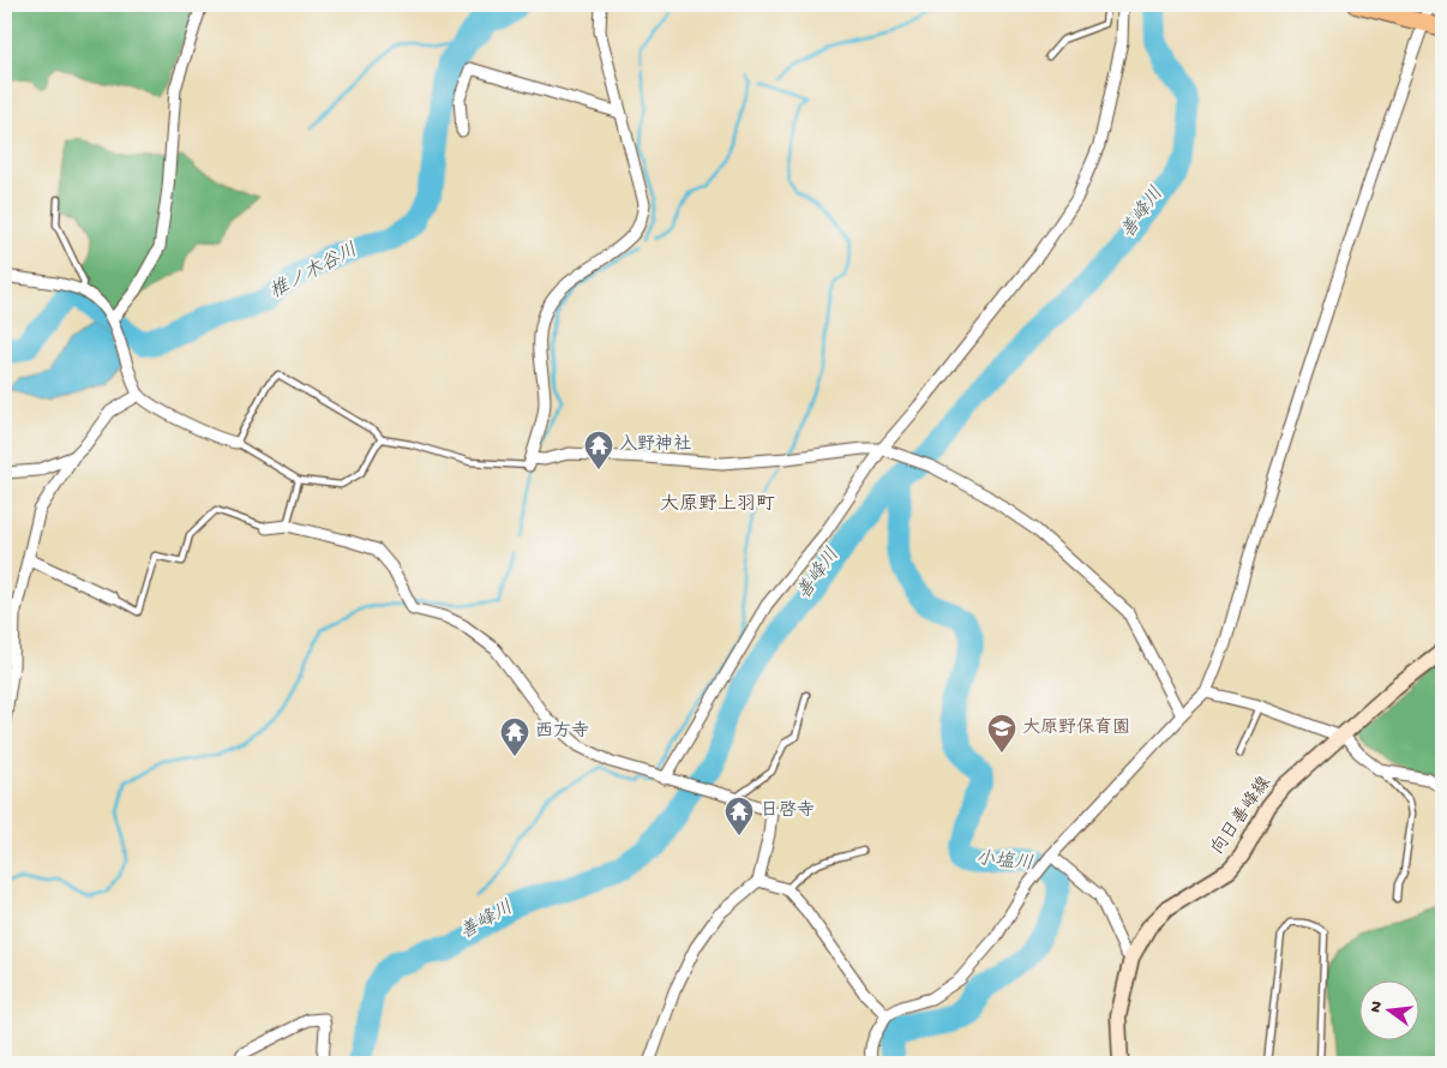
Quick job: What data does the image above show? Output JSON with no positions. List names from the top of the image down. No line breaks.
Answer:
{"streets":{"main road":["向日善峰線"]},"districts":["大原野上羽町"],"water":["善峰川","椎ノ木谷川","小塩川"],"places":{"temple":["入野神社","西方寺","日啓寺"],"school or university":["大原野保育園"]},"north":"left"}
